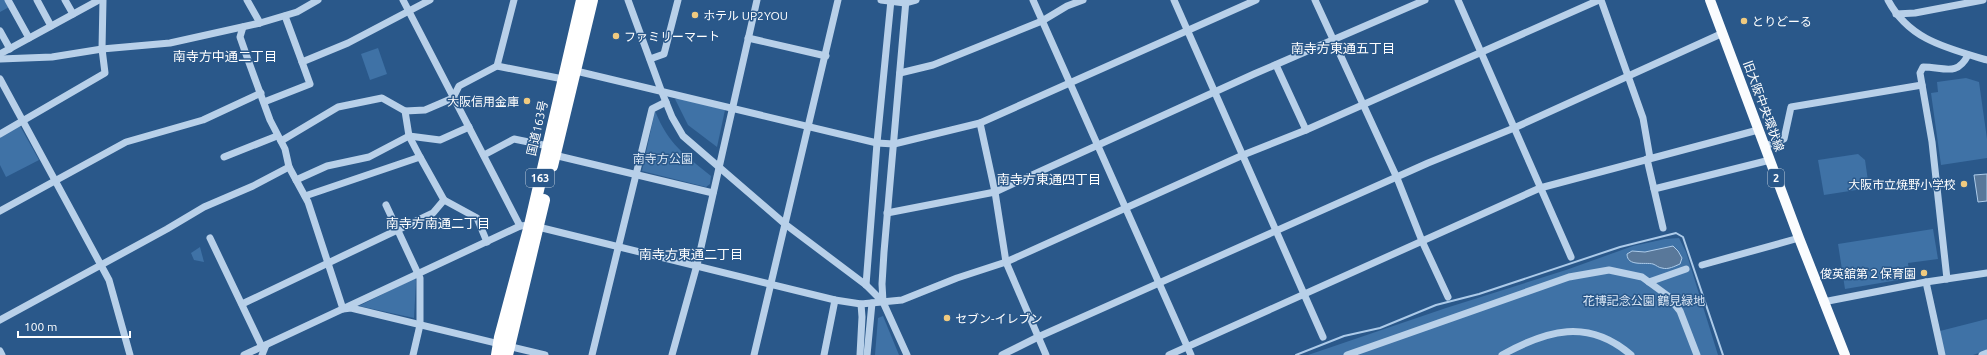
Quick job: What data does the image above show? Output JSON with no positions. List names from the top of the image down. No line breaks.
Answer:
{"streets":{"highway":["国道163号","163"],"main road":["旧大阪中央環状線","2"]},"districts":["南寺方東通五丁目","南寺方中通二丁目","南寺方東通四丁目","南寺方南通二丁目","南寺方東通二丁目"],"parks":["南寺方公園","花博記念公園 鶴見緑地"],"places":["ホテル UP2YOU","とりどーる","ファミリーマート","大阪信用金庫","大阪市立焼野小学校","俊英舘第２保育園","セブン-イレブン"],"scale_bar":"100 m"}
